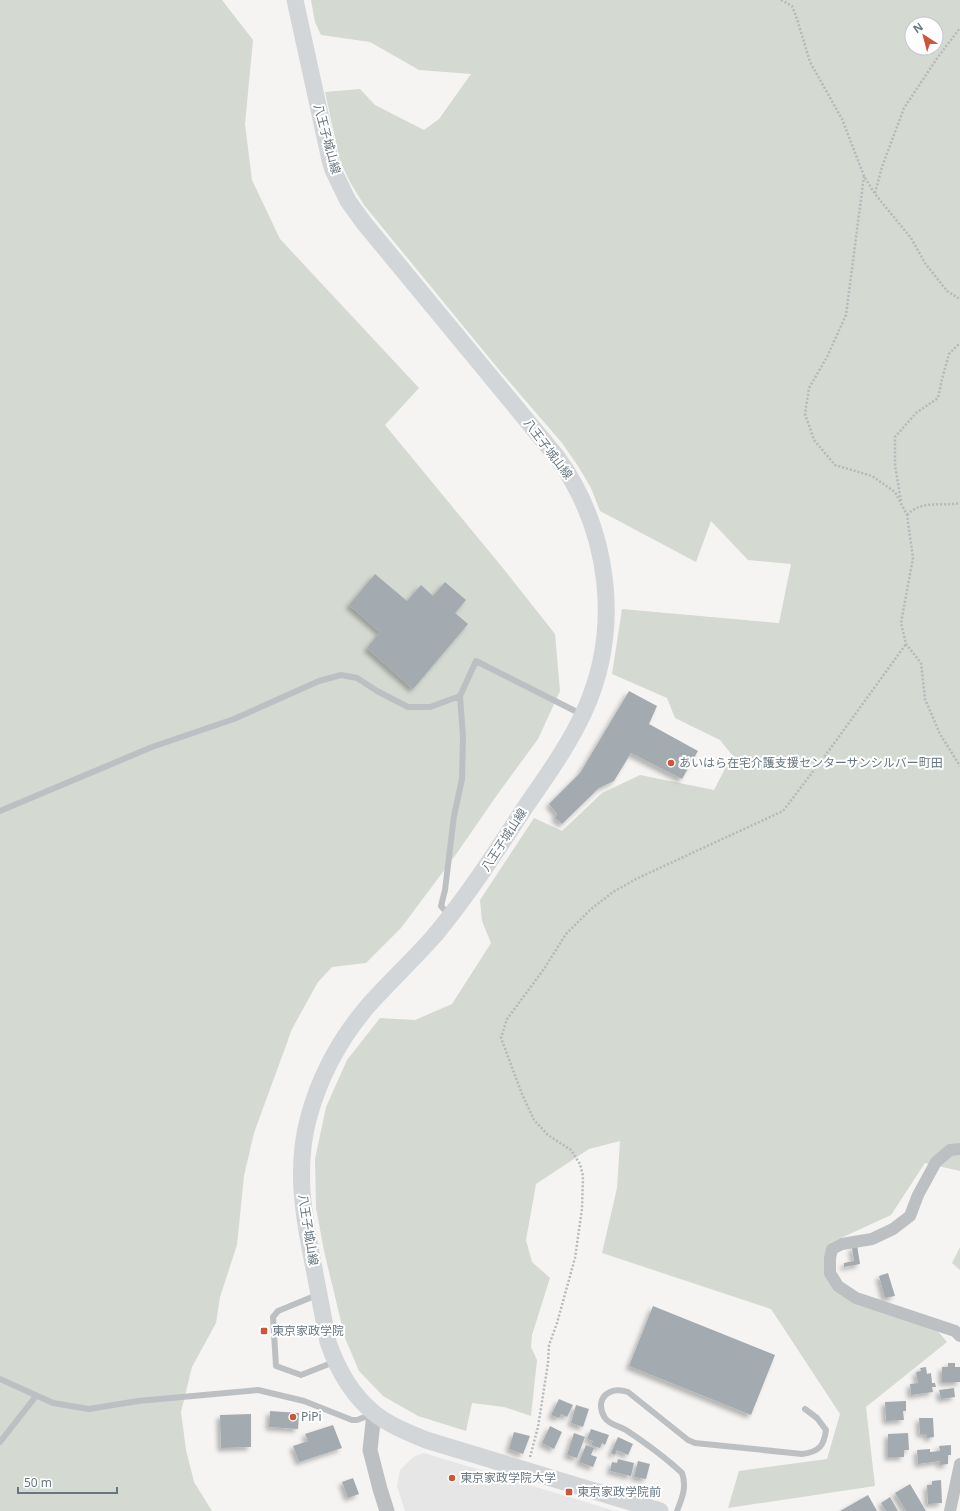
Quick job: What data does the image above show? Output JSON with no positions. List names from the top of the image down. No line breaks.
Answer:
{"streets":{"main road":["八王子城山線"]},"places":{"other":["あいはら在宅介護支援センターサンシルバー町田","PiPi","東京家政学院大学"],"transit":["東京家政学院","東京家政学院前"]},"scale_bar":"50 m","north":"top left"}
